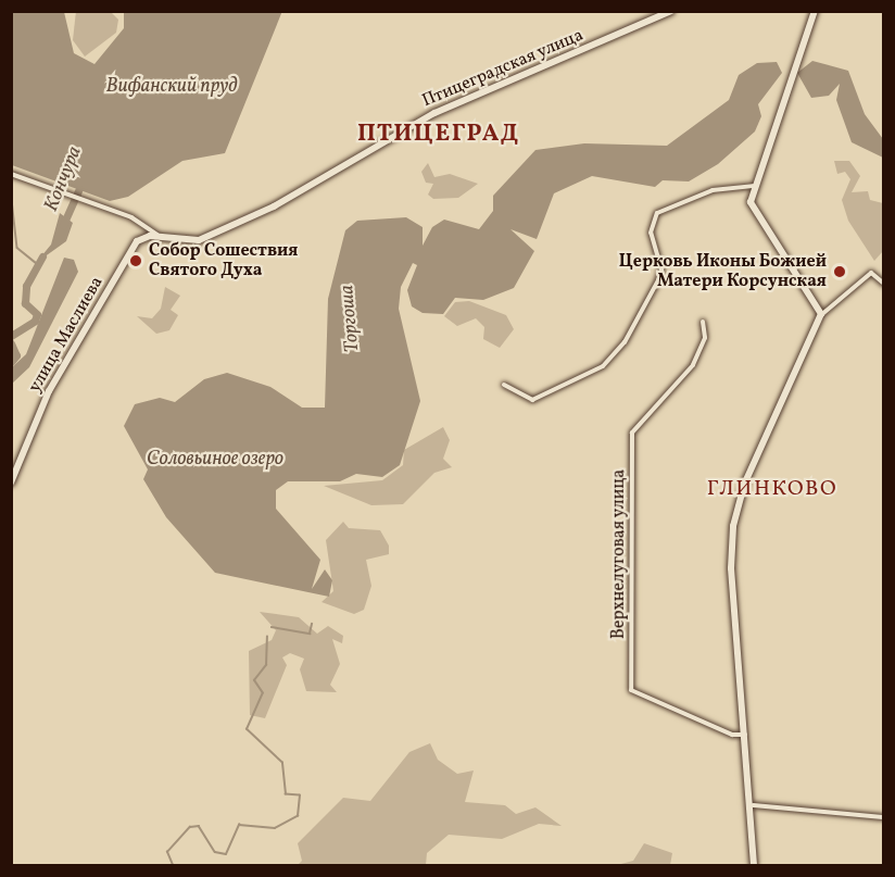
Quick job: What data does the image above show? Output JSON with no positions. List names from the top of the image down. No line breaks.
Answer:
{"streets":{"main road":["Птицеградская улица","улица Маслиева"],"street":["Верхнелуговая улица"]},"crossings":[["Птицеградская улица","улица Маслиева"]],"districts":["ПТИЦЕГРАД","ГЛИНКОВО"],"water":["Вифанский пруд","Кончура","Торгоша","Соловьиное озеро"],"places":["Собор Сошествия Святого Духа","Церковь Иконы Божией Матери Корсунская"]}
